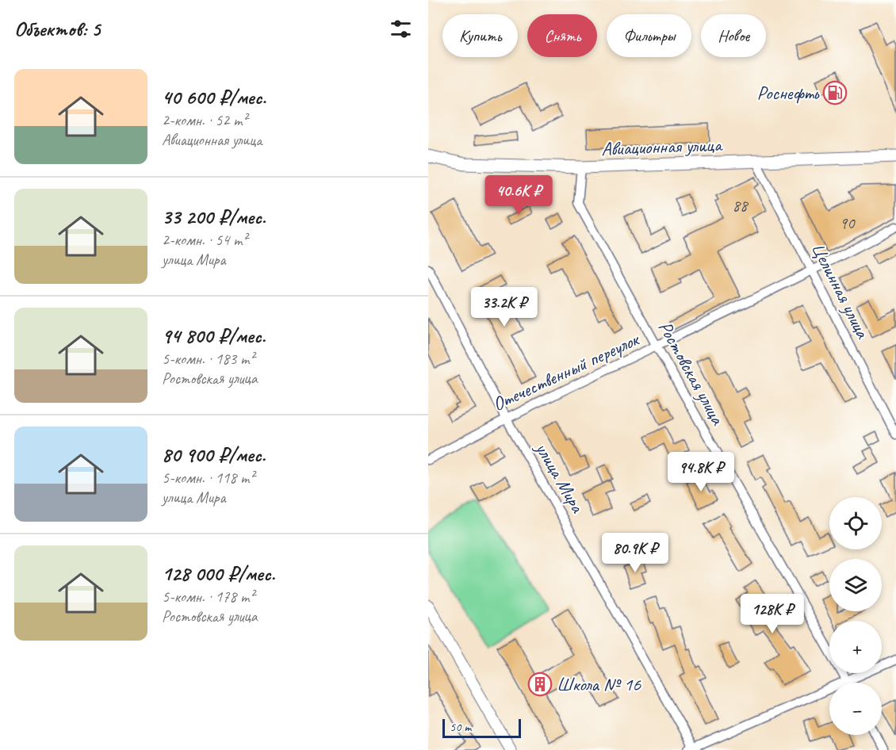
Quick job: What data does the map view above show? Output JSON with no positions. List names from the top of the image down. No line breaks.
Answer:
{"streets":{"main road":["Авиационная улица"],"street":["Целинная улица","Отечественный переулок","Ростовская улица","улица Мира"]},"crossings":[["Авиационная улица","Целинная улица"],["Авиационная улица","Ростовская улица"],["Целинная улица","Отечественный переулок"],["Отечественный переулок","Ростовская улица"],["Отечественный переулок","улица Мира"]],"places":{"fuel station":["Роснефть"],"building":["Школа № 16"]},"house_numbers":["88","90"],"scale_bar":"50 m","page":{"heading":"Объектов: 5","chip":["Купить","Снять","Фильтры","Новое"],"list":[{"name":"40 600 ₽/мес.","note":"2-комн. · 52 m² · Авиационная улица"},{"name":"33 200 ₽/мес.","note":"2-комн. · 54 m² · улица Мира"},{"name":"94 800 ₽/мес.","note":"5-комн. · 183 m² · Ростовская улица"},{"name":"80 900 ₽/мес.","note":"5-комн. · 118 m² · улица Мира"},{"name":"128 000 ₽/мес.","note":"5-комн. · 178 m² · Ростовская улица"}],"price":["40.6K ₽","33.2K ₽","94.8K ₽","80.9K ₽","128K ₽"],"map_buttons":["+","−"],"scale":"50 m"}}
